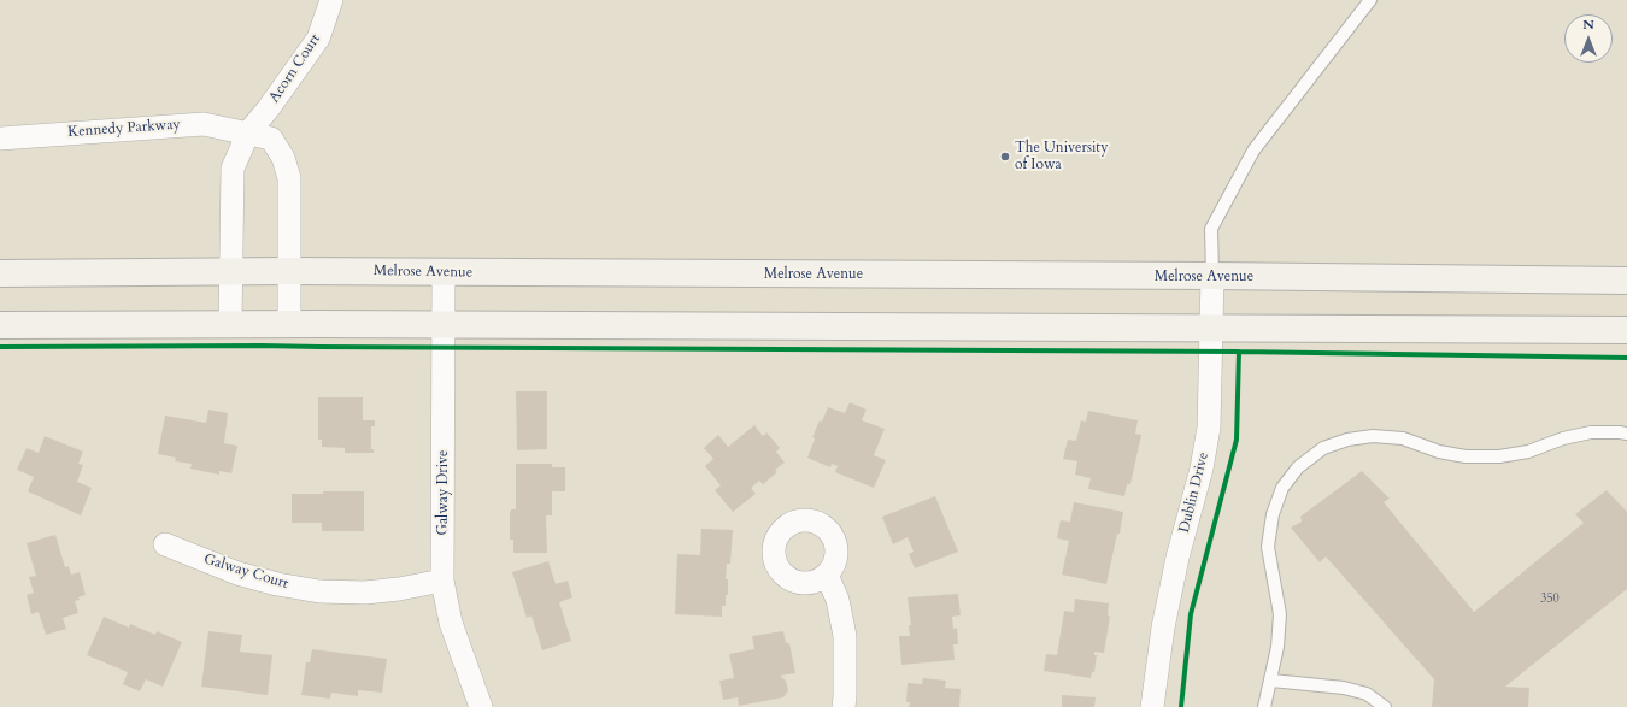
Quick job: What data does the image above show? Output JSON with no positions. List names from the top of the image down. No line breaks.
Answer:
{"streets":{"main road":["Melrose Avenue"],"street":["Acorn Court","Kennedy Parkway","Galway Drive","Dublin Drive","Galway Court"]},"crossings":[["Acorn Court","Kennedy Parkway"],["Kennedy Parkway","Melrose Avenue"],["Melrose Avenue","Galway Drive"],["Melrose Avenue","Dublin Drive"],["Galway Drive","Galway Court"]],"places":["The University of Iowa"],"house_numbers":["350"],"north":"top"}
